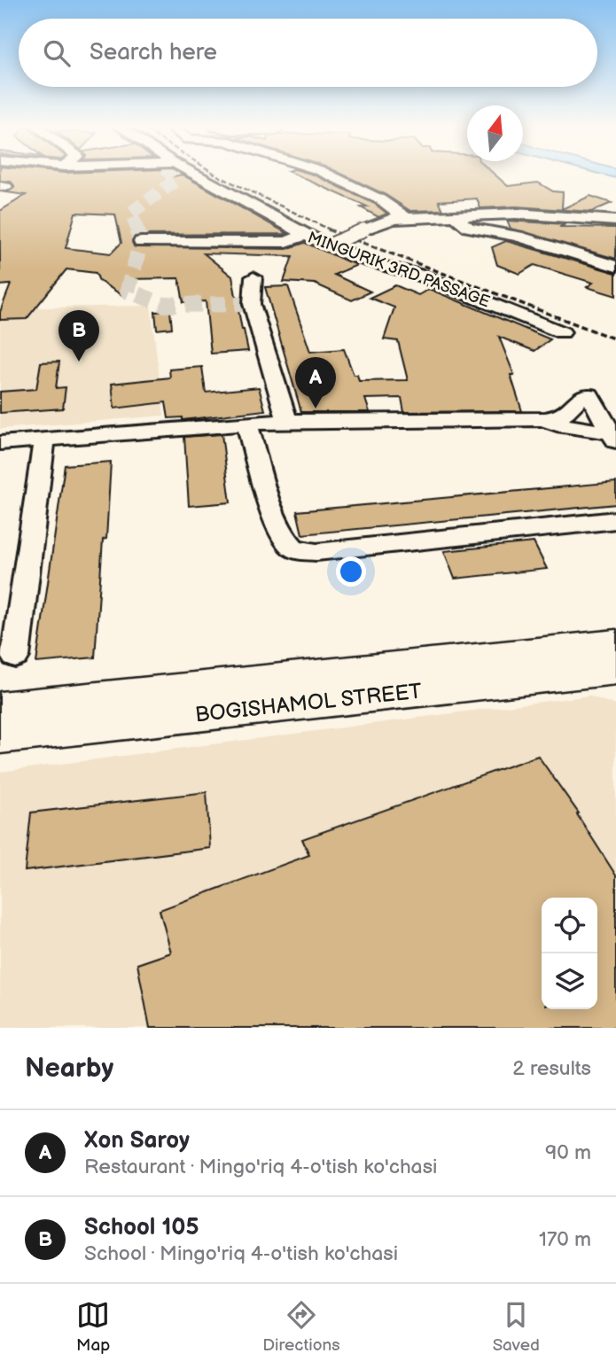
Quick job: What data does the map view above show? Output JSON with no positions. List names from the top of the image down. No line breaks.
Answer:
{"streets":{"main road":["BOGISHAMOL STREET"],"street":["MINGURIK 3RD PASSAGE"]},"north":"top","page":{"search":"Search here","pins":["B","A"],"heading":["Nearby","2 results"],"list":[{"mark":"A","name":"Xon Saroy","note":"Restaurant · Mingo'riq 4-o'tish ko'chasi","value":"90 m"},{"mark":"B","name":"School 105","note":"School · Mingo'riq 4-o'tish ko'chasi","value":"170 m"}],"nav":["Map","Directions","Saved"]}}
